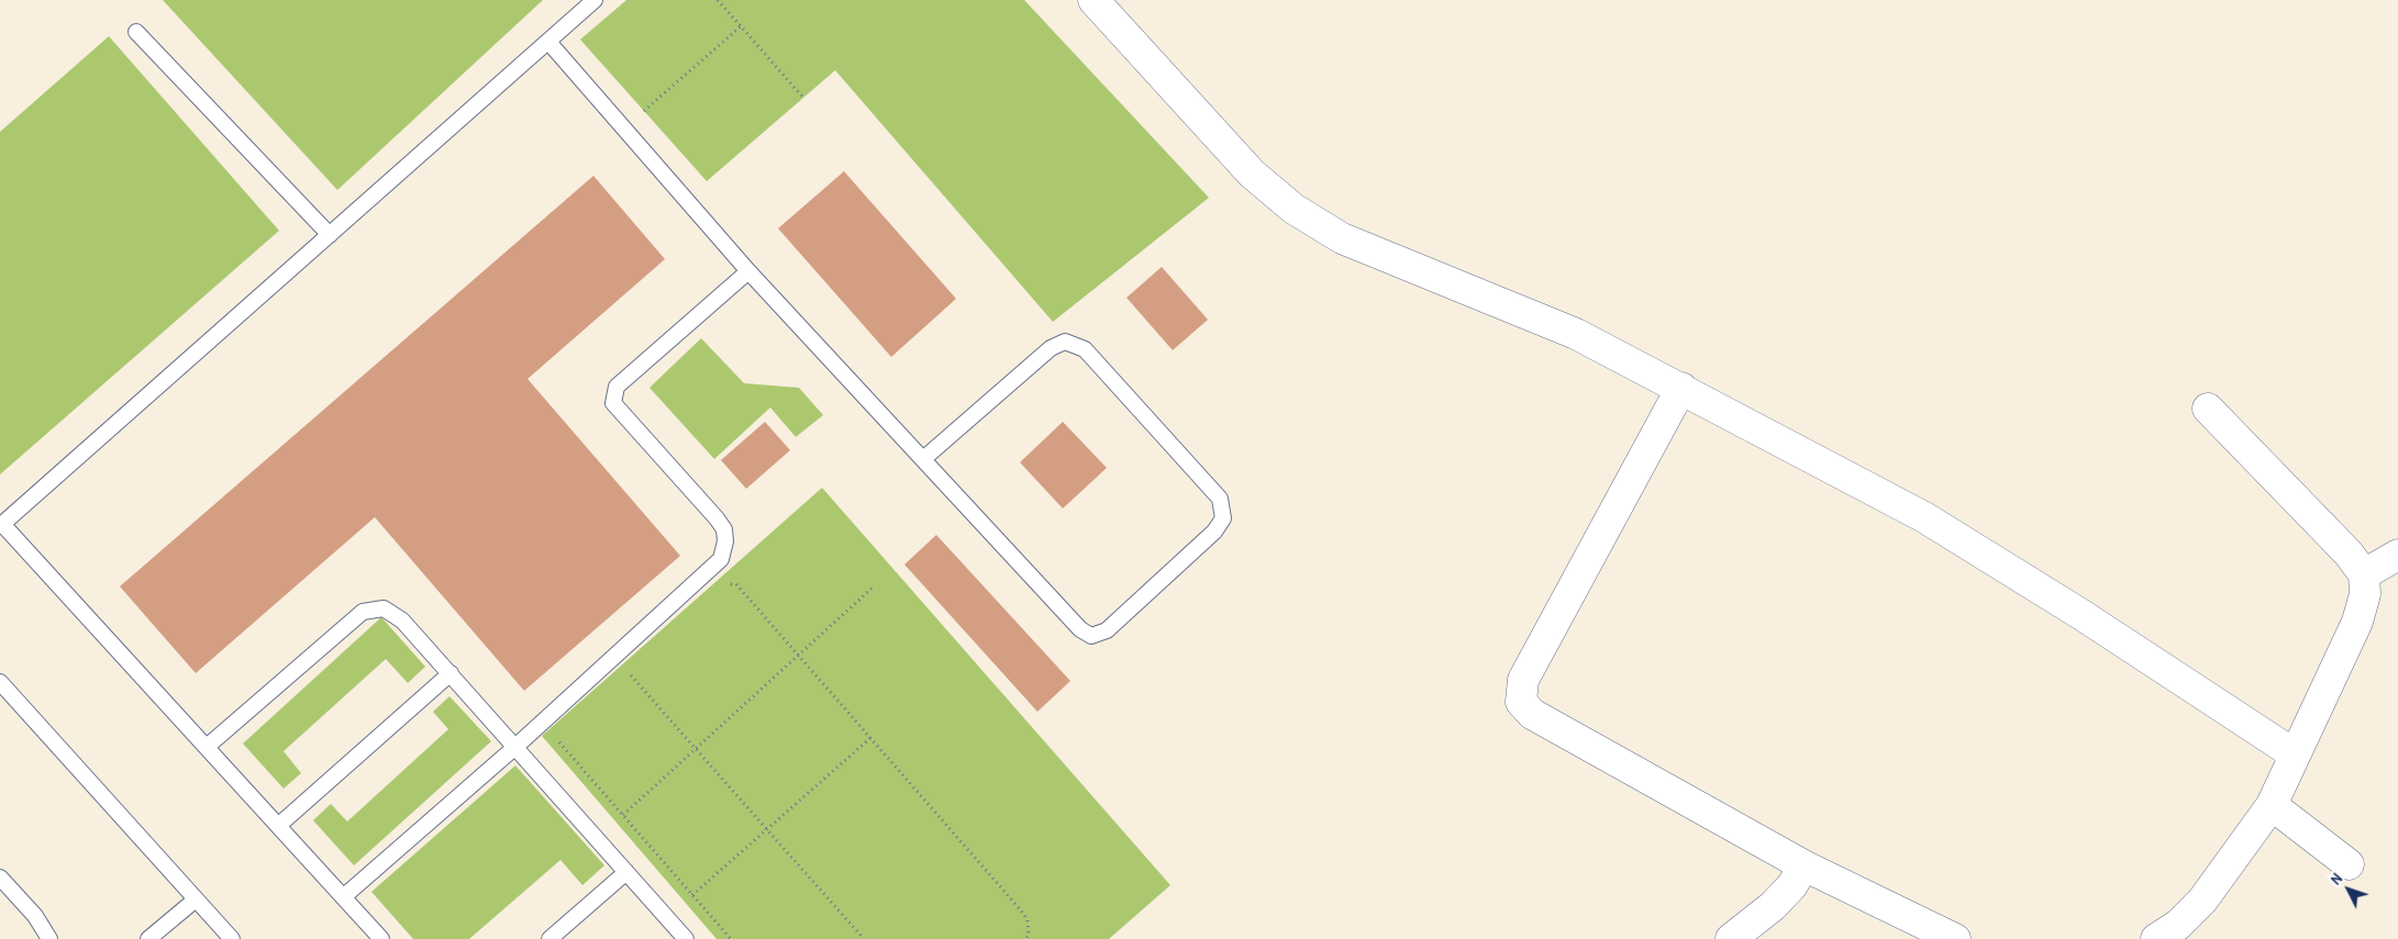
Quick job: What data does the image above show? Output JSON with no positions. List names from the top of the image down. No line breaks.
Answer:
{"north":"top left"}
